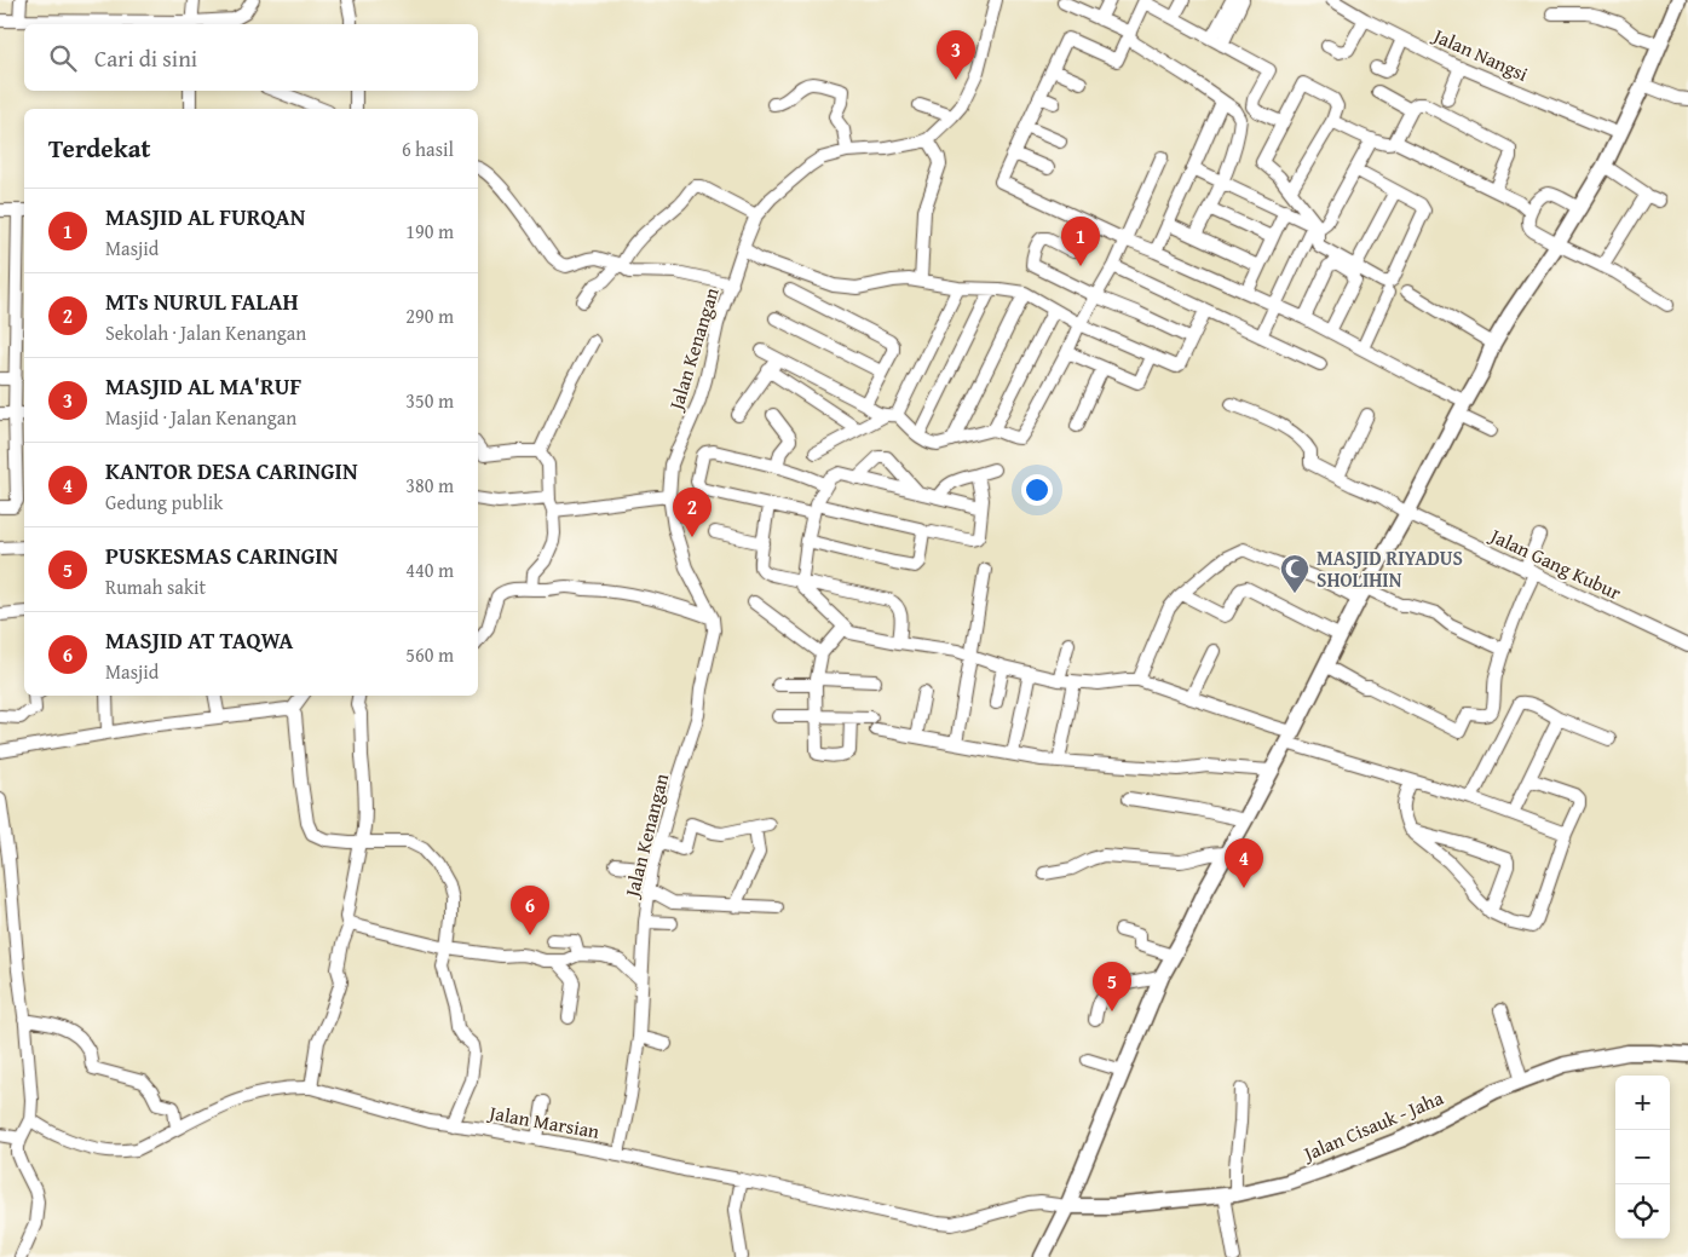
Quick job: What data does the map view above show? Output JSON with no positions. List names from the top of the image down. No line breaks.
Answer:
{"streets":{"main road":["Jalan Cisauk - Jaha"],"street":["Jalan Nangsi","Jalan Kenangan","Jalan Gang Kubur","Jalan Marsian"]},"crossings":[["Jalan Kenangan","Jalan Marsian"],["Jalan Marsian","Jalan Cisauk - Jaha"]],"places":{"mosque":["MASJID RIYADUS SHOLIHIN"]},"page":{"search":"Cari di sini","pins":["3","1","2","4","6","5"],"heading":["Terdekat","6 hasil"],"list":[{"mark":"1","name":"MASJID AL FURQAN","note":"Masjid","value":"190 m"},{"mark":"2","name":"MTs NURUL FALAH","note":"Sekolah · Jalan Kenangan","value":"290 m"},{"mark":"3","name":"MASJID AL MA'RUF","note":"Masjid · Jalan Kenangan","value":"350 m"},{"mark":"4","name":"KANTOR DESA CARINGIN","note":"Gedung publik","value":"380 m"},{"mark":"5","name":"PUSKESMAS CARINGIN","note":"Rumah sakit","value":"440 m"},{"mark":"6","name":"MASJID AT TAQWA","note":"Masjid","value":"560 m"}],"map_buttons":["+","−"]}}
